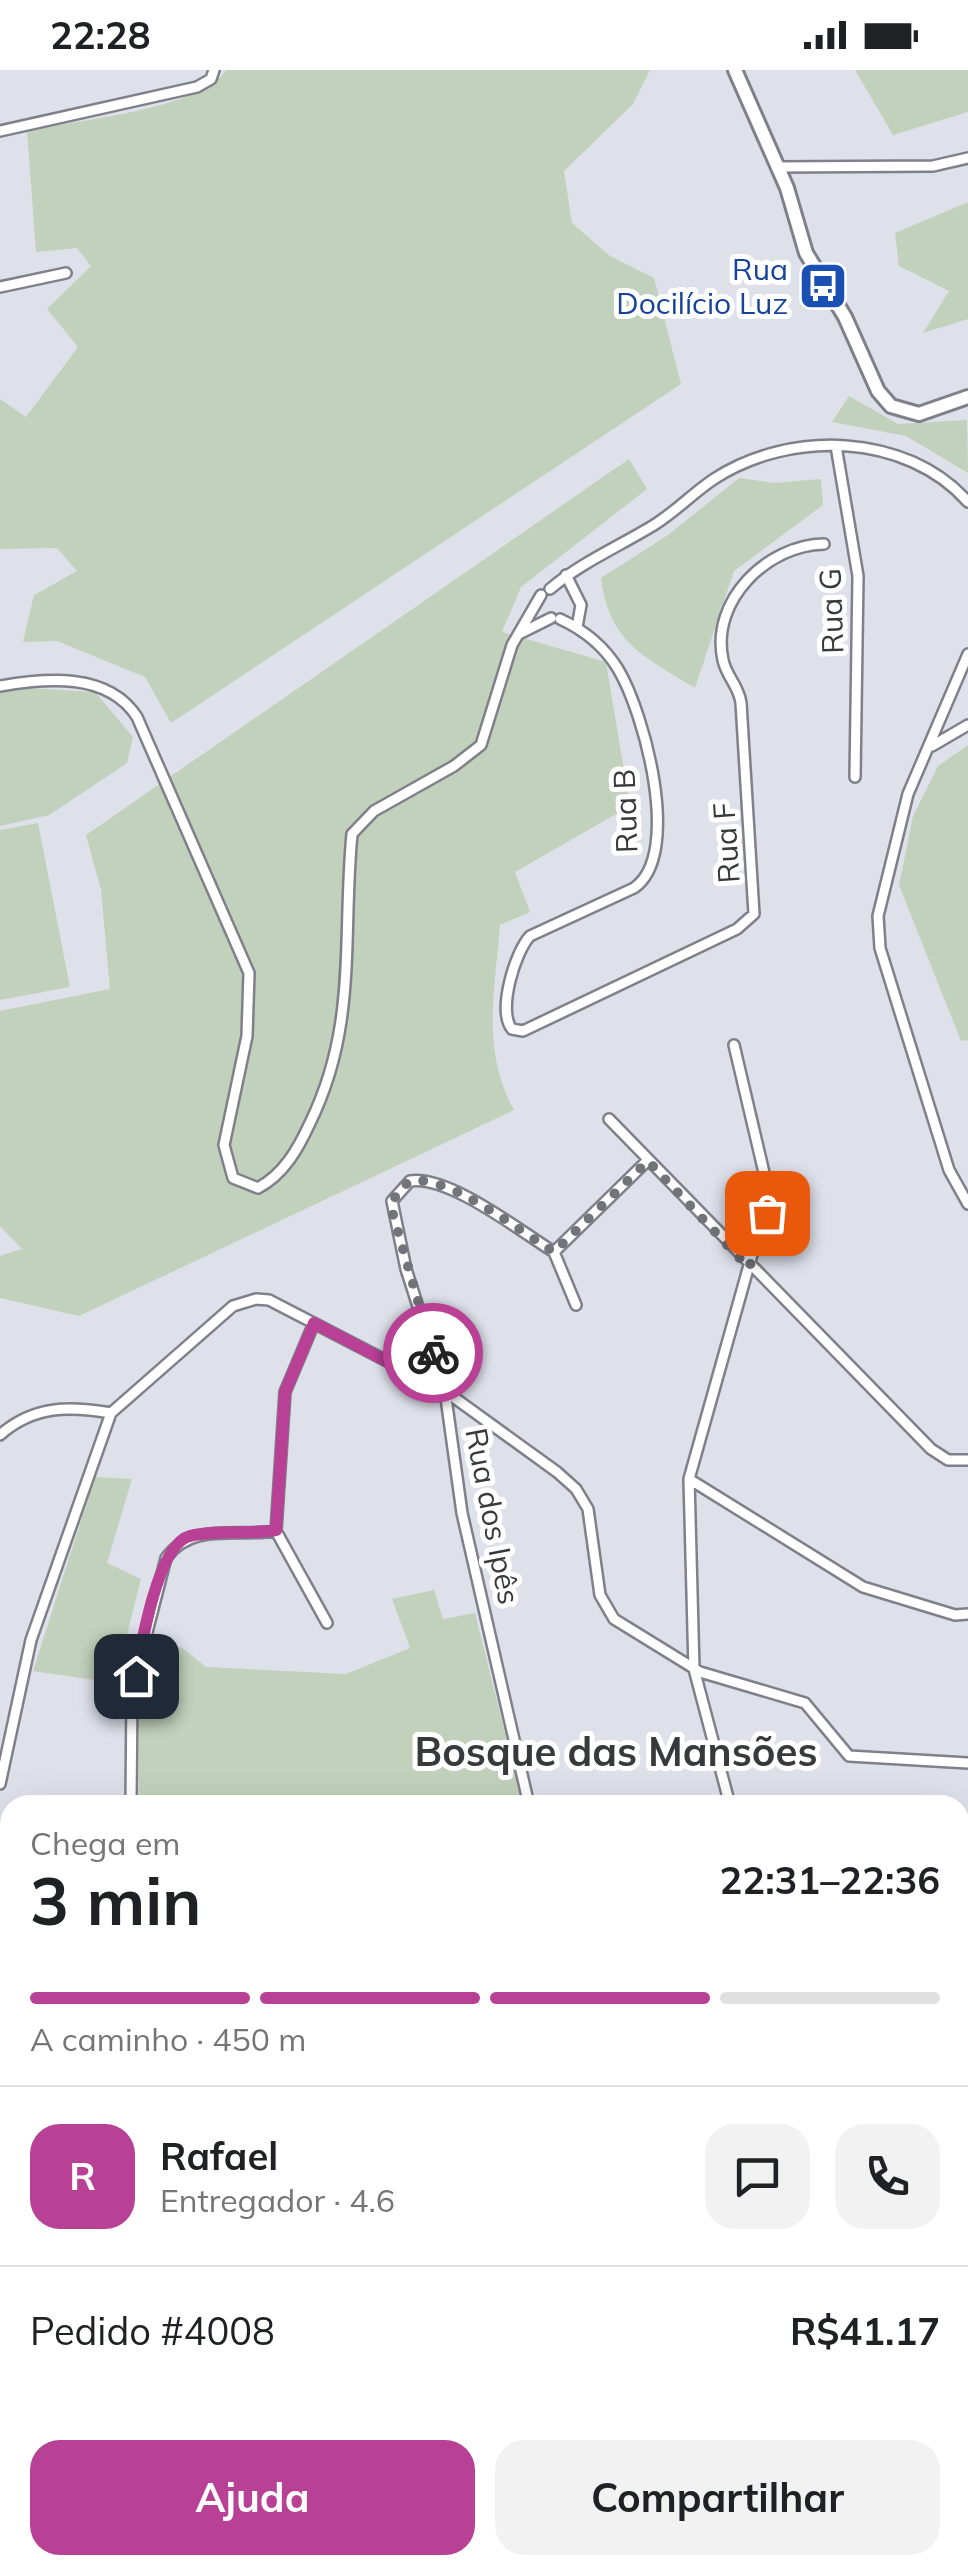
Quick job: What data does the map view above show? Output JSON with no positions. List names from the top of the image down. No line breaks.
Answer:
{"streets":{"street":["Rua G","Rua B","Rua F","Rua dos Ipês"]},"crossings":[["Rua B","Rua F"]],"districts":["Bosque das Mansões"],"places":{"bus stop":["Rua Docilício Luz"]},"page":{"status":"22:28","heading":["3 min","Chega em","22:31–22:36"],"panel":["Rafael","Entregador · 4.6","Pedido #4008","R$41.17"],"bar":"A caminho · 450 m","round":"R","buttons":["Ajuda","Compartilhar"]}}
